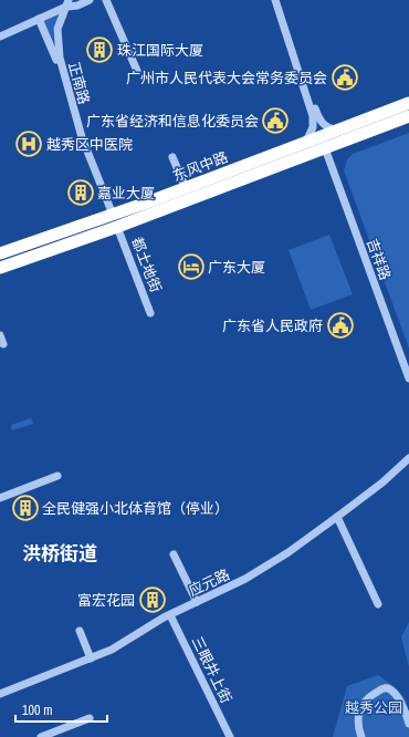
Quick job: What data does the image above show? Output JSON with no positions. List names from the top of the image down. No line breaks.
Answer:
{"streets":{"highway":["东风中路"],"street":["正南路","吉祥路","都土地街","应元路","三眼井上街"]},"crossings":[["正南路","东风中路"],["东风中路","吉祥路"],["东风中路","都土地街"],["应元路","三眼井上街"]],"districts":["洪桥街道"],"parks":["越秀公园"],"places":{"building":["珠江国际大厦","嘉业大厦","全民健强小北体育馆（停业）","富宏花园"],"public building":["广州市人民代表大会常务委员会","广东省经济和信息化委员会","广东省人民政府"],"hospital":["越秀区中医院"],"hotel":["广东大厦"]},"scale_bar":"100 m"}
